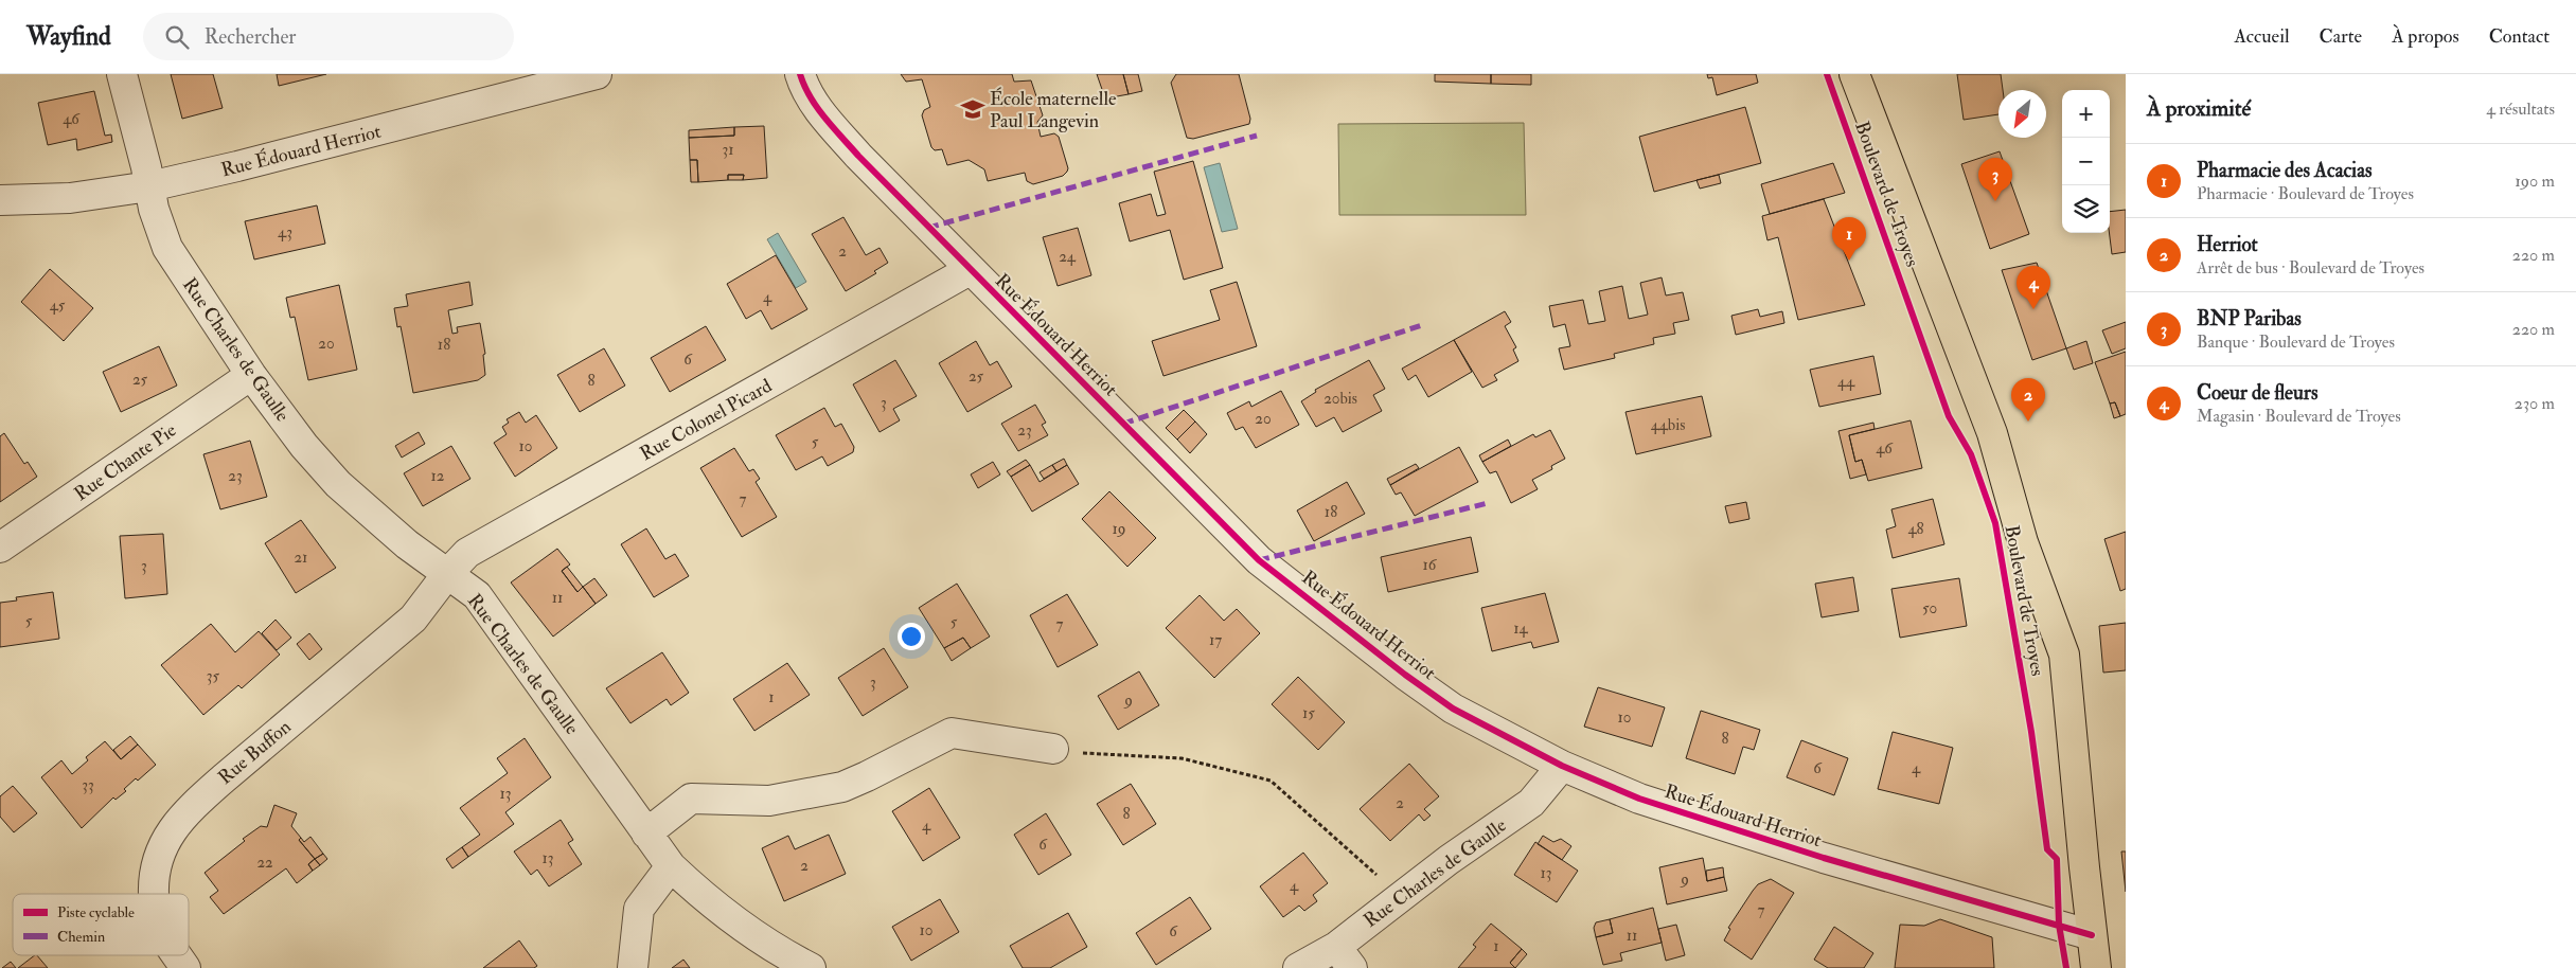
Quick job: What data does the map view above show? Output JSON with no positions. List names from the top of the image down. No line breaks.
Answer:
{"streets":{"main road":["Boulevard de Troyes"],"street":["Rue Édouard Herriot","Rue Charles de Gaulle","Rue Colonel Picard","Rue Chante Pie","Rue Buffon"]},"crossings":[["Rue Édouard Herriot","Boulevard de Troyes"],["Rue Édouard Herriot","Rue Charles de Gaulle"],["Rue Édouard Herriot","Rue Colonel Picard"],["Rue Charles de Gaulle","Rue Colonel Picard"],["Rue Charles de Gaulle","Rue Chante Pie"],["Rue Charles de Gaulle","Rue Buffon"],["Rue Colonel Picard","Rue Buffon"]],"places":{"school or university":["École maternelle Paul Langevin"]},"house_numbers":["46","31","43","2","24","4","45","20","18","6","25","25","8","44","20bis","3","20","44bis","23","5","10","46","23","12","7","18","19","48","21","16","3","11","50","5","5","7","14","17","35","3","1","9","15","10","8","6","4","33","13","2","8","4","6","13","22","2","13","9","4","7","10","6","11","1"],"legend":["Piste cyclable","Chemin"],"north":"bottom left","page":{"header":"Wayfind","search":"Rechercher","nav":["Accueil","Carte","À propos","Contact"],"heading":["À proximité","4 résultats"],"map_buttons":["+","−"],"list":[{"mark":"1","name":"Pharmacie des Acacias","note":"Pharmacie · Boulevard de Troyes","value":"190 m"},{"mark":"2","name":"Herriot","note":"Arrêt de bus · Boulevard de Troyes","value":"220 m"},{"mark":"3","name":"BNP Paribas","note":"Banque · Boulevard de Troyes","value":"220 m"},{"mark":"4","name":"Coeur de fleurs","note":"Magasin · Boulevard de Troyes","value":"230 m"}],"pins":["3","1","4","2"]}}
